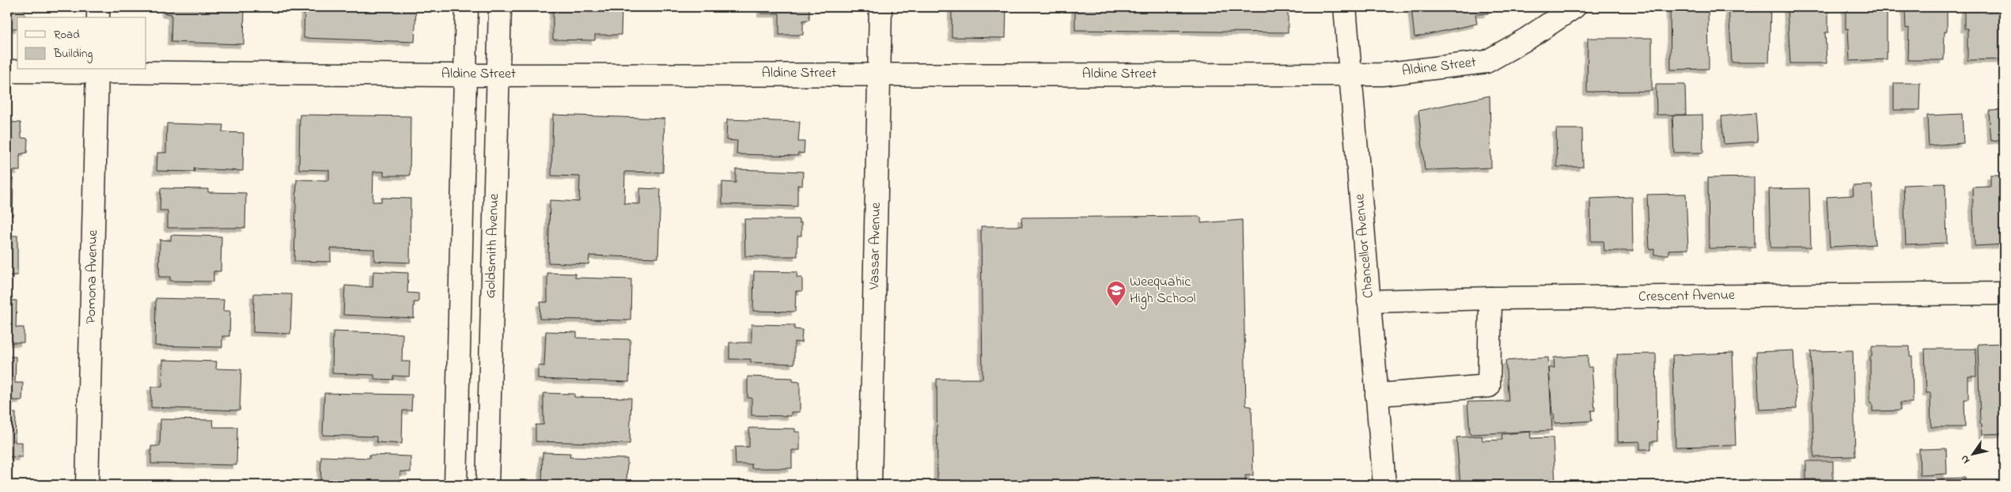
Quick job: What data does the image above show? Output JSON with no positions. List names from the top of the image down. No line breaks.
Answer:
{"streets":{"street":["Aldine Street","Goldsmith Avenue","Vassar Avenue","Chancellor Avenue","Pomona Avenue","Crescent Avenue"]},"crossings":[["Aldine Street","Goldsmith Avenue"],["Aldine Street","Vassar Avenue"],["Aldine Street","Chancellor Avenue"],["Aldine Street","Pomona Avenue"],["Chancellor Avenue","Crescent Avenue"]],"places":{"school or university":["Weequahic High School"]},"legend":["Road","Building"],"north":"bottom left"}
